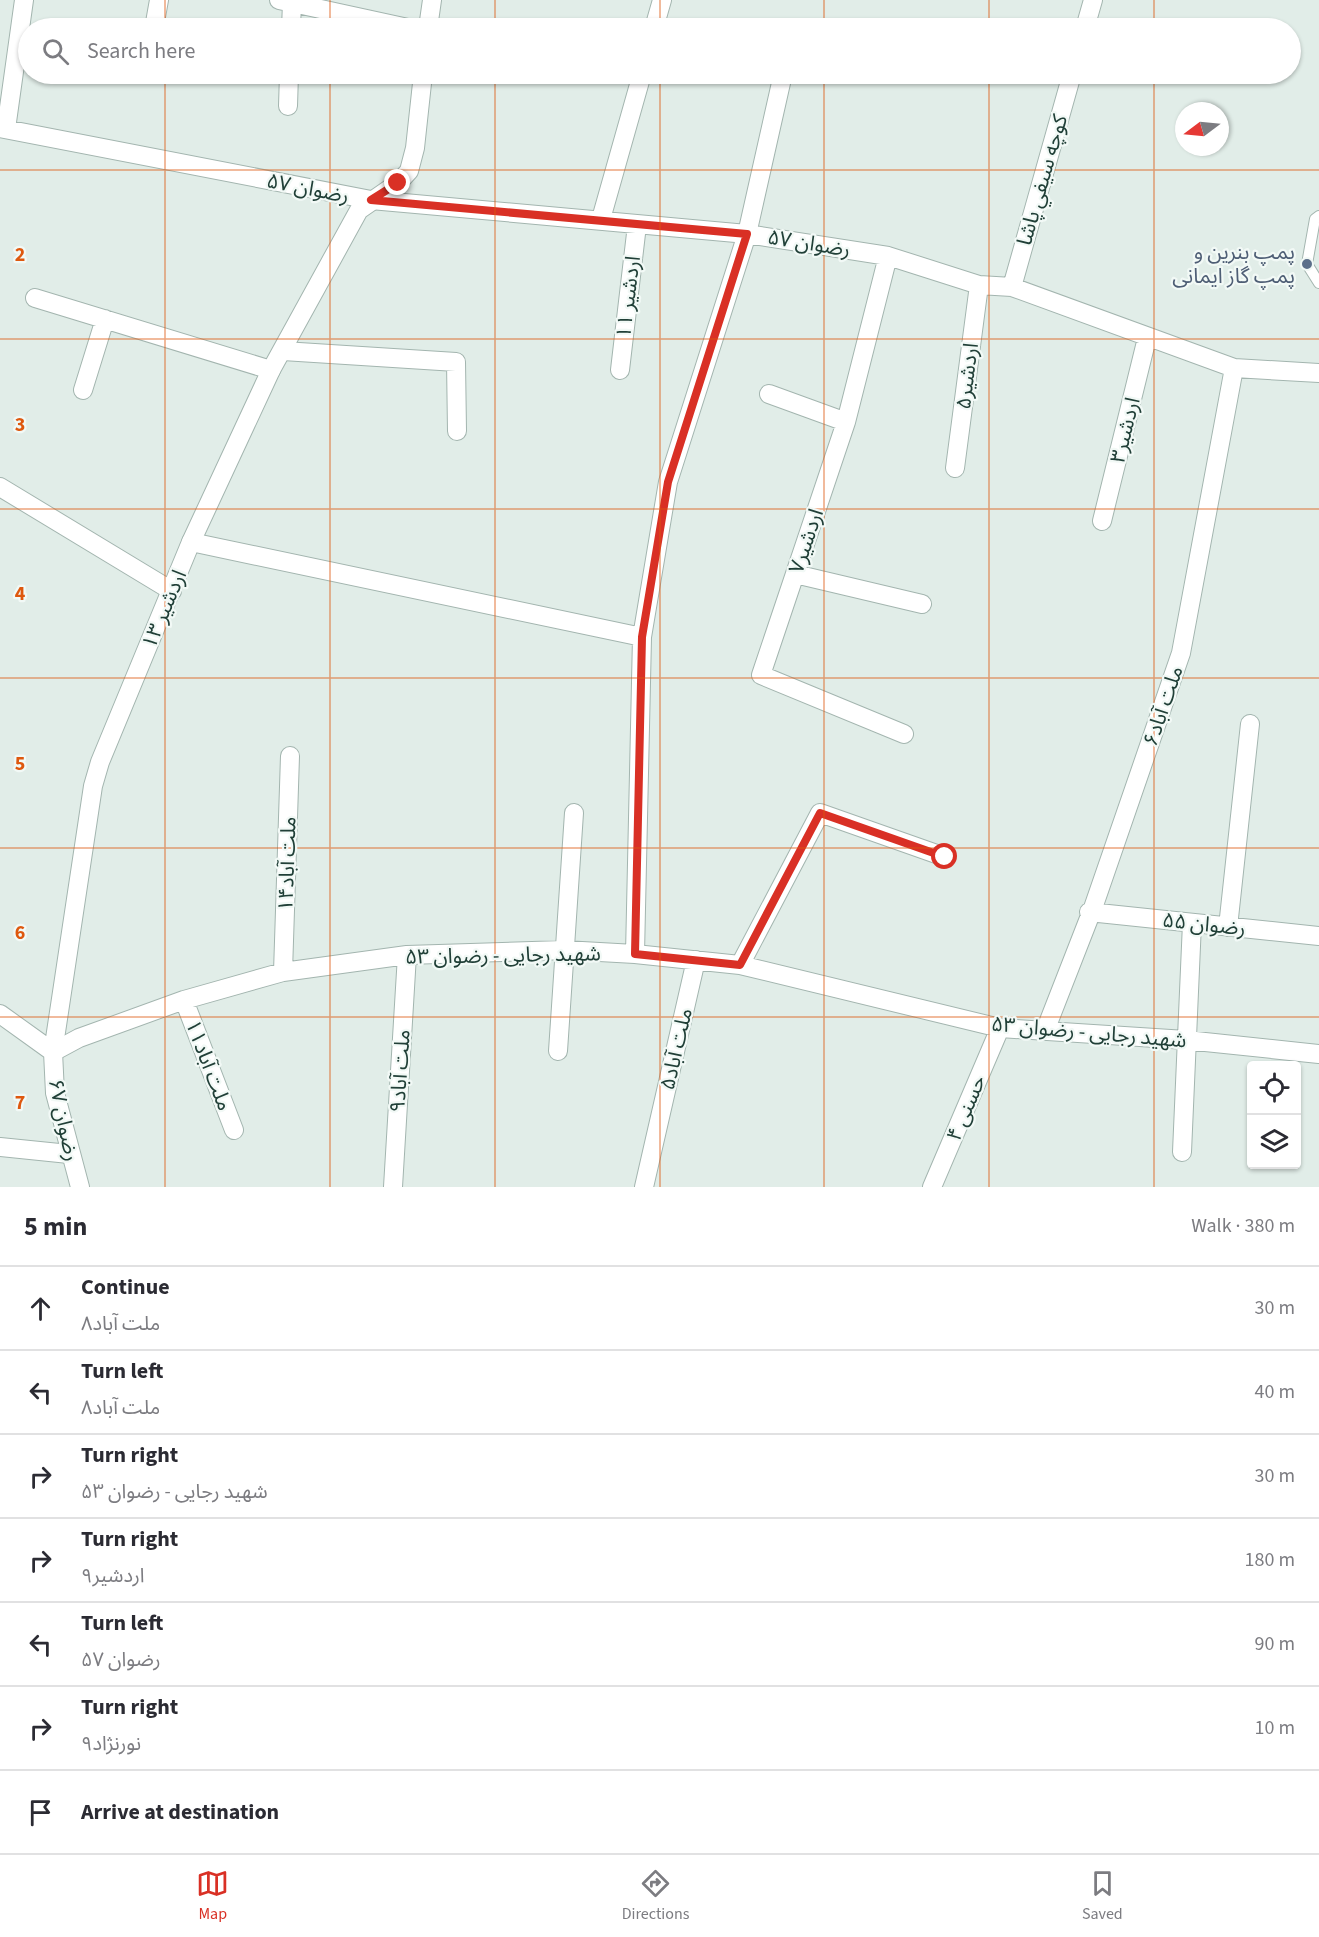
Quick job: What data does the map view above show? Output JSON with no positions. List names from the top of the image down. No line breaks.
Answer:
{"streets":{"street":["كوچه سيفي پاشا","رضوان ۵۷","اردشیر ۱۱","اردشیر۵","اردشیر۳","اردشیر۷","اردشیر ۱۳","ملت آباد۶","ملت آباد۱۴","رضوان ۵۵","شهید رجایی - رضوان ۵۳","ملت آباد۵","ملت آباد۱۱","ملت آباد۹","حسنی ۴","رضوان ۶۷"]},"crossings":[["كوچه سيفي پاشا","رضوان ۵۷"],["رضوان ۵۷","اردشیر ۱۱"],["رضوان ۵۷","اردشیر۵"],["رضوان ۵۷","اردشیر۳"],["رضوان ۵۷","اردشیر۷"],["رضوان ۵۷","اردشیر ۱۳"],["رضوان ۵۷","ملت آباد۶"],["اردشیر ۱۳","شهید رجایی - رضوان ۵۳"],["اردشیر ۱۳","رضوان ۶۷"],["ملت آباد۶","رضوان ۵۵"],["ملت آباد۶","شهید رجایی - رضوان ۵۳"],["ملت آباد۱۴","شهید رجایی - رضوان ۵۳"],["شهید رجایی - رضوان ۵۳","ملت آباد۵"],["شهید رجایی - رضوان ۵۳","ملت آباد۱۱"],["شهید رجایی - رضوان ۵۳","ملت آباد۹"],["شهید رجایی - رضوان ۵۳","حسنی ۴"],["شهید رجایی - رضوان ۵۳","رضوان ۶۷"]],"places":["پمپ بنرین و پمپ گاز ایمانی"],"north":"left","page":{"search":"Search here","heading":["5 min","Walk · 380 m"],"list":[["Continue","ملت آباد۸","30 m"],["Turn left","ملت آباد۸","40 m"],["Turn right","شهید رجایی - رضوان ۵۳","30 m"],["Turn right","اردشیر۹","180 m"],["Turn left","رضوان ۵۷","90 m"],["Turn right","نورنژاد۹","10 m"],"Arrive at destination"],"nav":["Map","Directions","Saved"]},"grid":{"rows":["2","3","4","5","6","7"]}}
